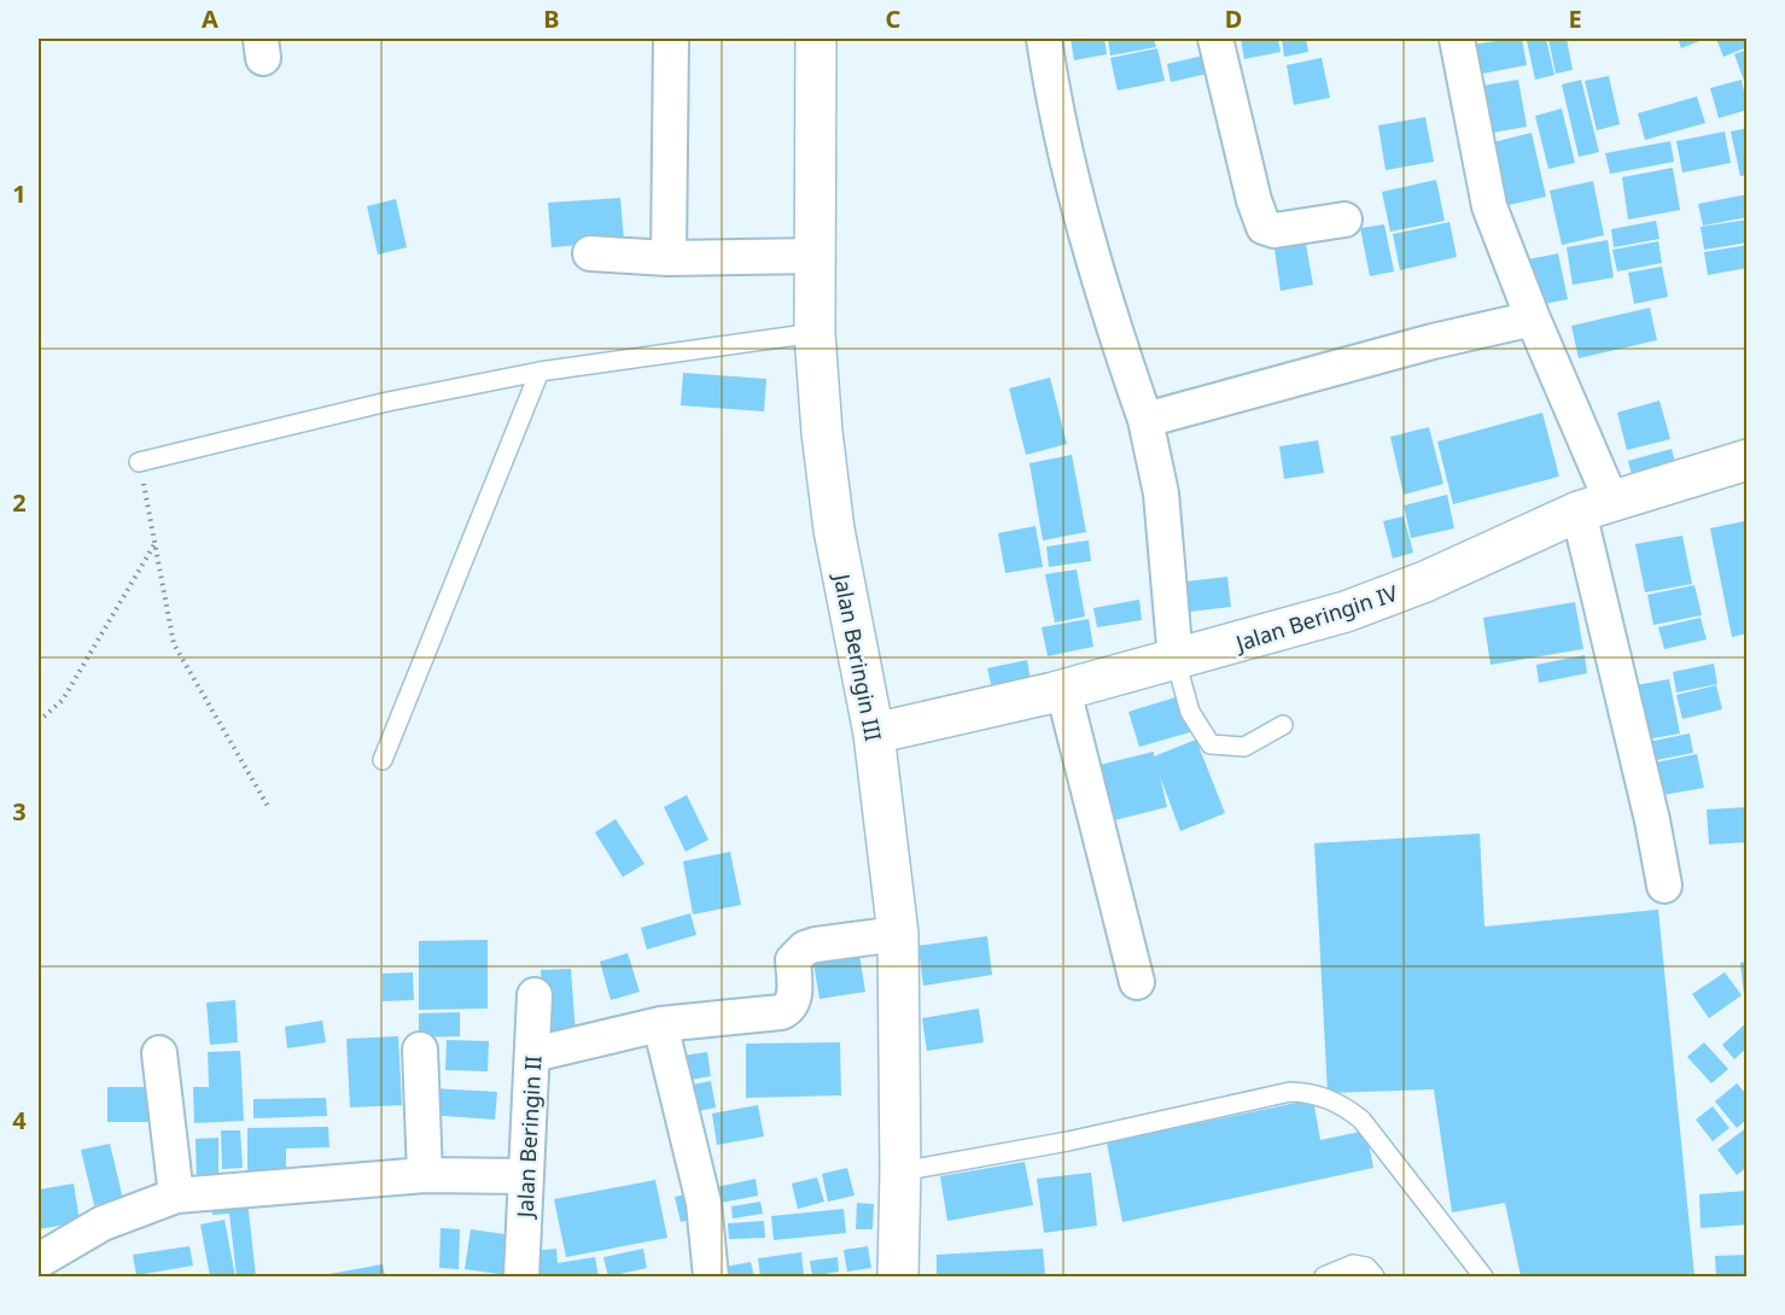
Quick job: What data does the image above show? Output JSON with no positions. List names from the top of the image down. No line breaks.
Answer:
{"streets":{"street":["Jalan Beringin IV","Jalan Beringin III","Jalan Beringin II"]},"crossings":[["Jalan Beringin IV","Jalan Beringin III"]],"grid":{"columns":["A","B","C","D","E"],"rows":["1","2","3","4"]}}
